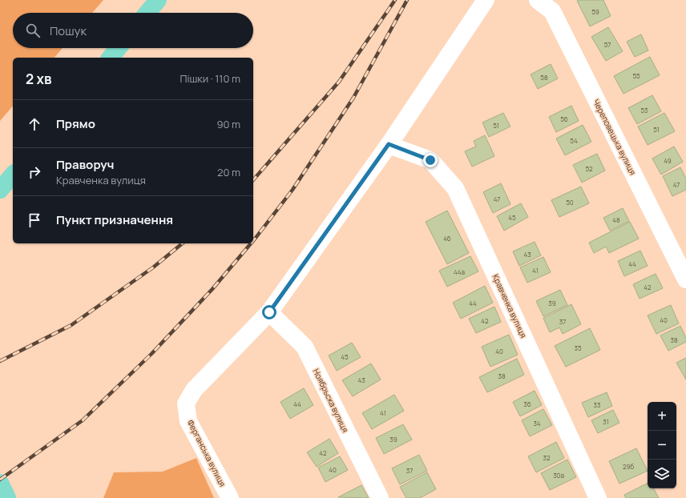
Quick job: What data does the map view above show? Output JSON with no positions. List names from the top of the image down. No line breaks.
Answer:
{"streets":{"street":["Череповецька вулиця","Кравченка вулиця","Ноябрьска вулиця","Ферганська вулиця"]},"crossings":[["Кравченка вулиця","Ферганська вулиця"],["Ноябрьска вулиця","Ферганська вулиця"]],"house_numbers":["59","57","55","58","53","56","51","51","54","49","52","47","47","50","45","48","46","43","44","41","44а","42","44","39","40","42","37","38","35","40","45","38","43","44","36","33","41","31","34","39","42","32","29б","40","37","30а"],"page":{"search":"Пошук","heading":["2 хв","Пішки · 110 m"],"list":[["Прямо","90 m"],["Праворуч","Кравченка вулиця","20 m"],"Пункт призначення"],"map_buttons":["+","−"]}}
